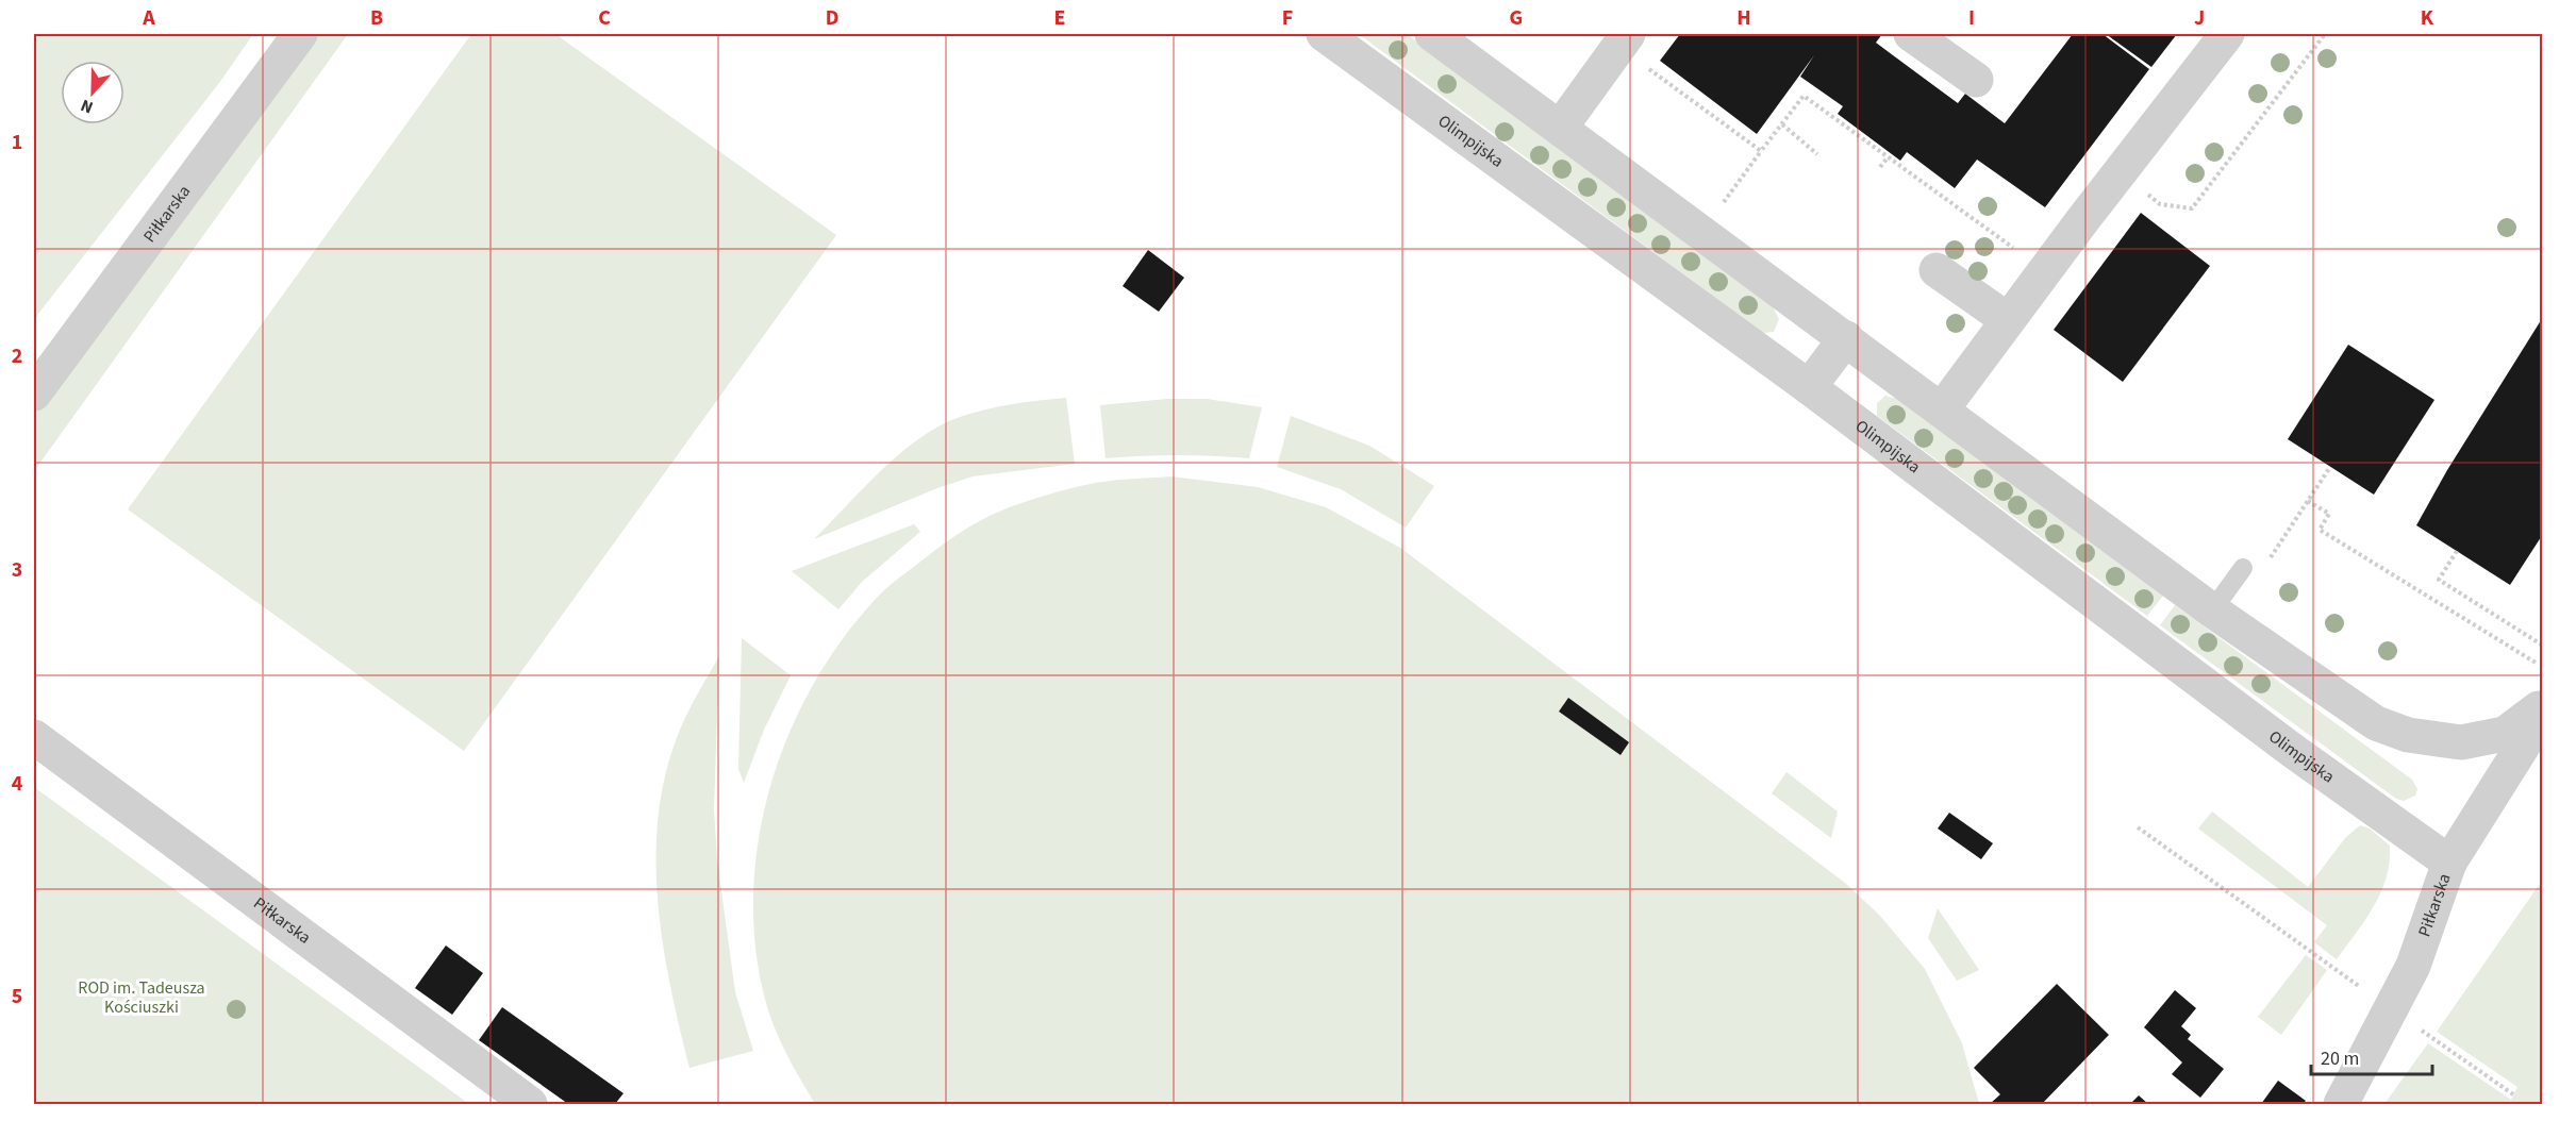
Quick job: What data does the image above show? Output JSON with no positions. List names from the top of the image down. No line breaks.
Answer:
{"streets":{"street":["Olimpijska","Piłkarska"]},"crossings":[["Olimpijska","Piłkarska"]],"parks":["ROD im. Tadeusza Kościuszki"],"scale_bar":"20 m","north":"bottom","grid":{"columns":["A","B","C","D","E","F","G","H","I","J","K"],"rows":["1","2","3","4","5"]}}
